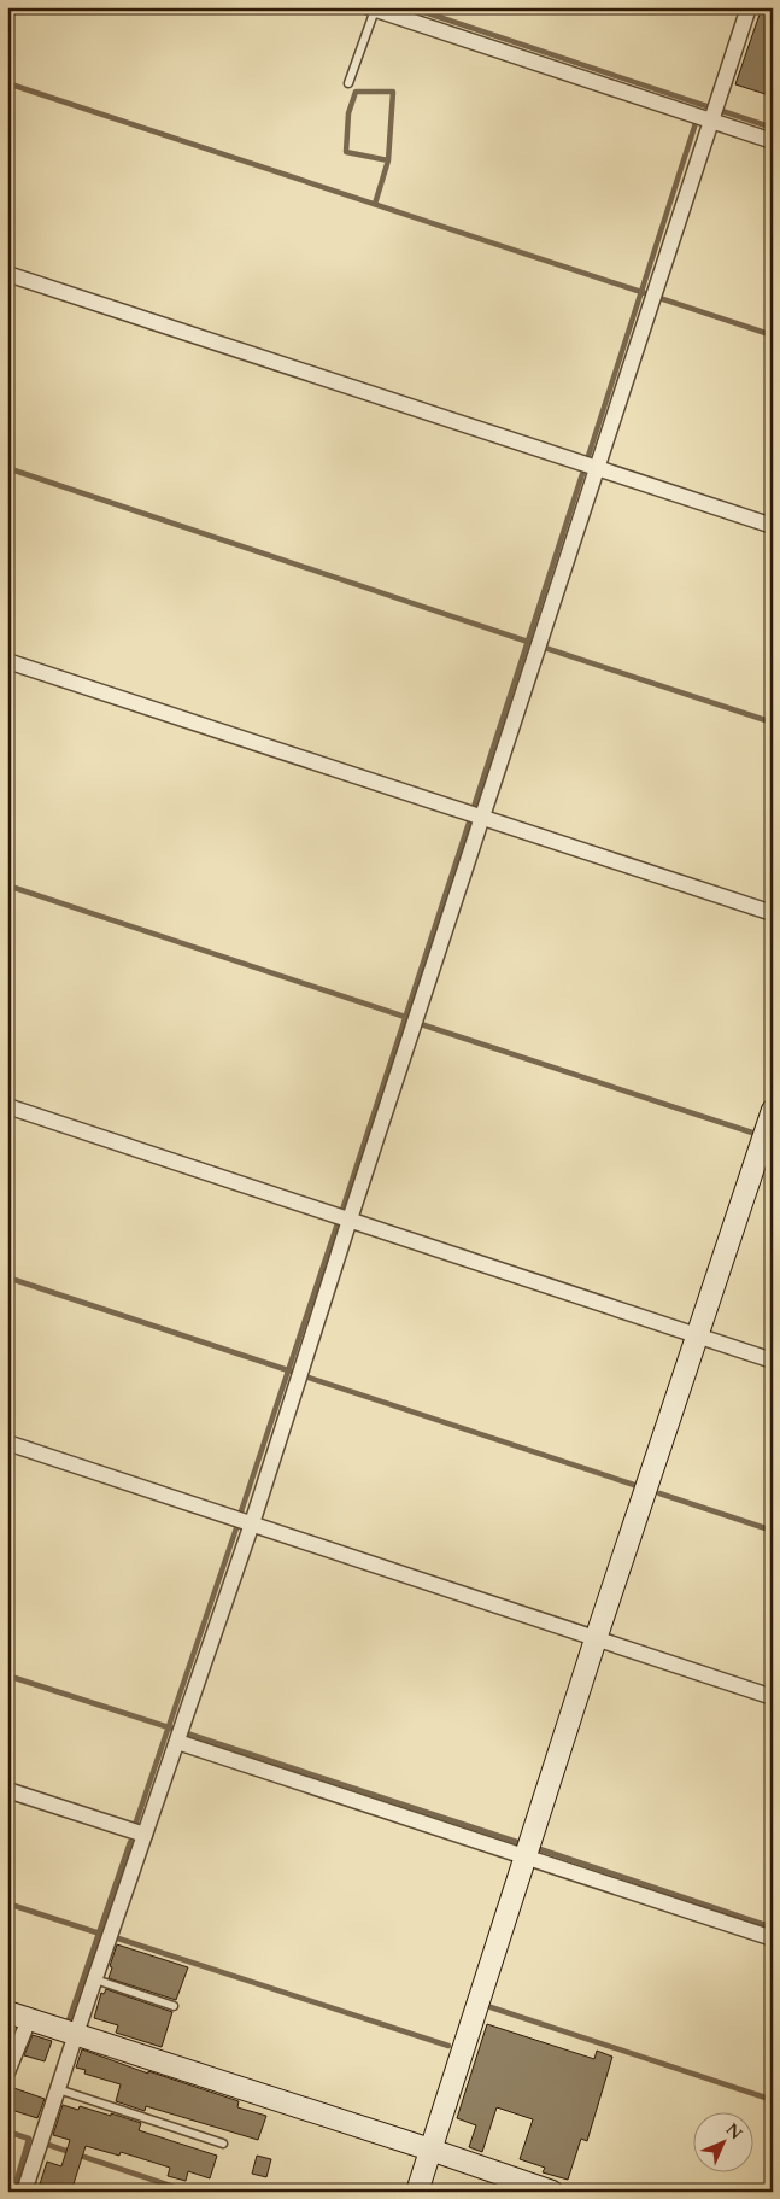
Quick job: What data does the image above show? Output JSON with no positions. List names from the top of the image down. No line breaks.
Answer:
{"north":"top right"}
